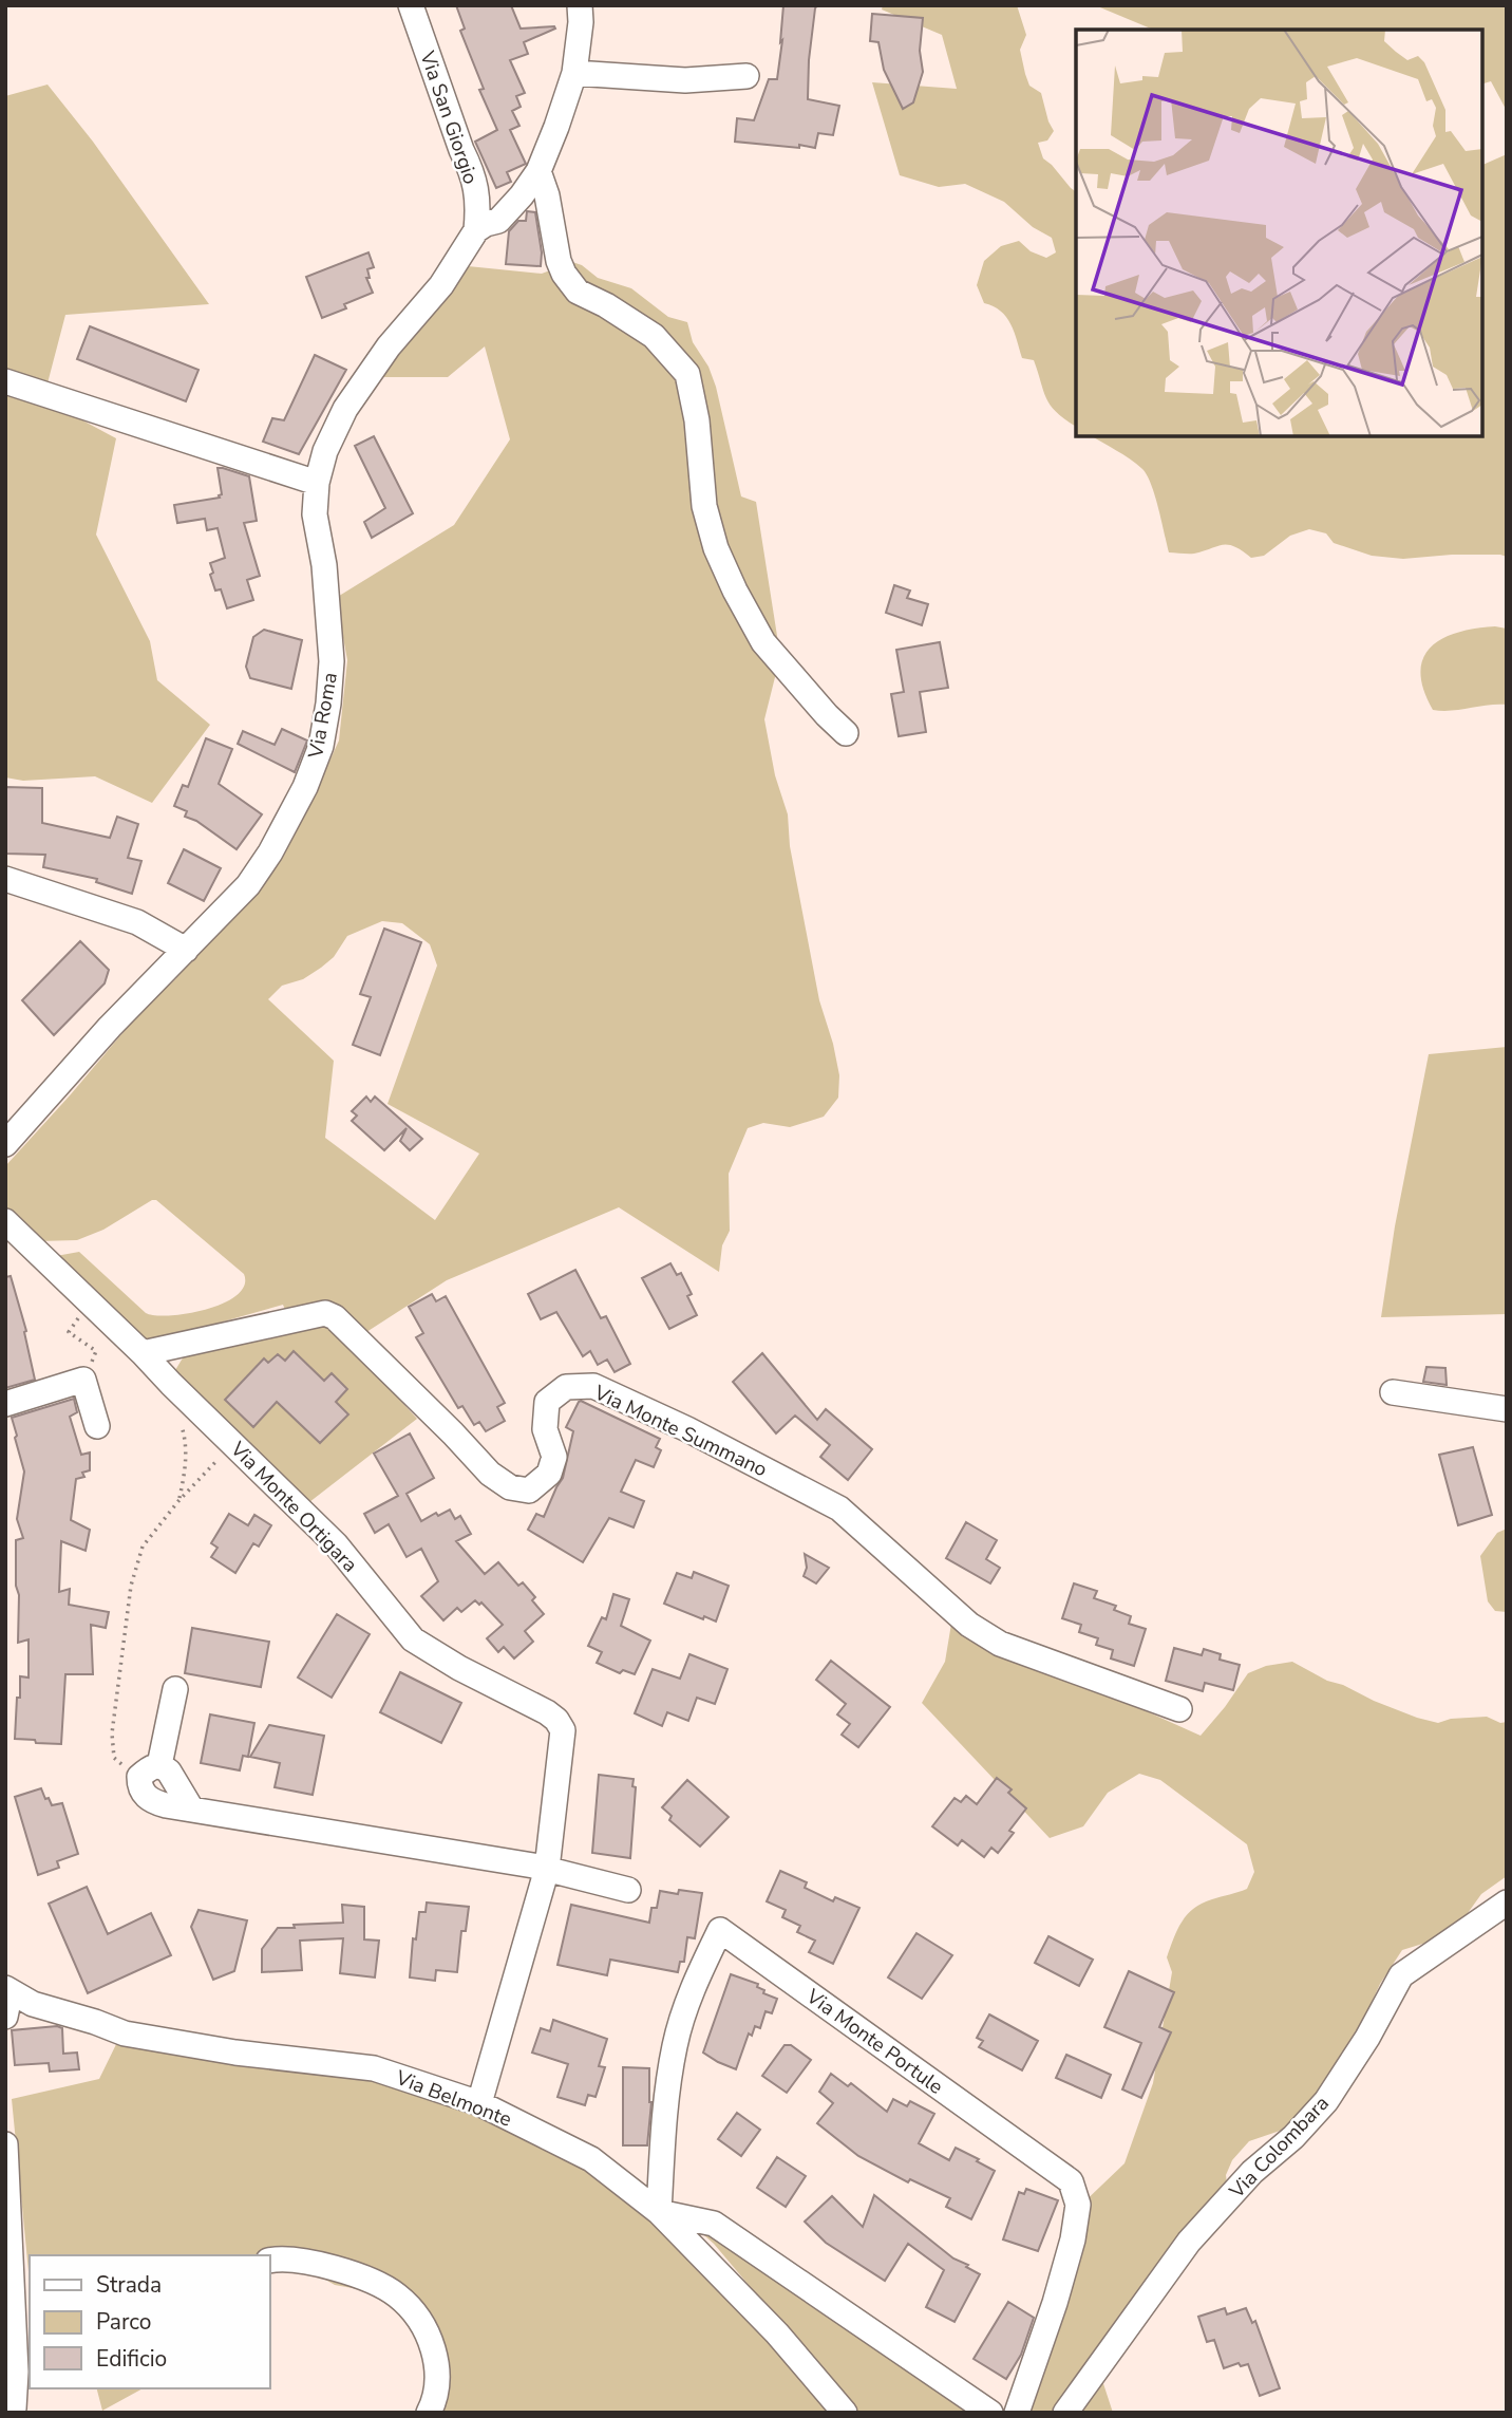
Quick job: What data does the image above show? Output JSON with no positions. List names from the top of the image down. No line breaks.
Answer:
{"streets":{"street":["Via San Giorgio","Via Roma","Via Monte Summano","Via Monte Ortigara","Via Monte Portule","Via Belmonte","Via Colombara"]},"crossings":[["Via San Giorgio","Via Roma"],["Via Monte Summano","Via Monte Ortigara"],["Via Monte Ortigara","Via Belmonte"],["Via Monte Portule","Via Belmonte"]],"legend":["Strada","Parco","Edificio"]}
